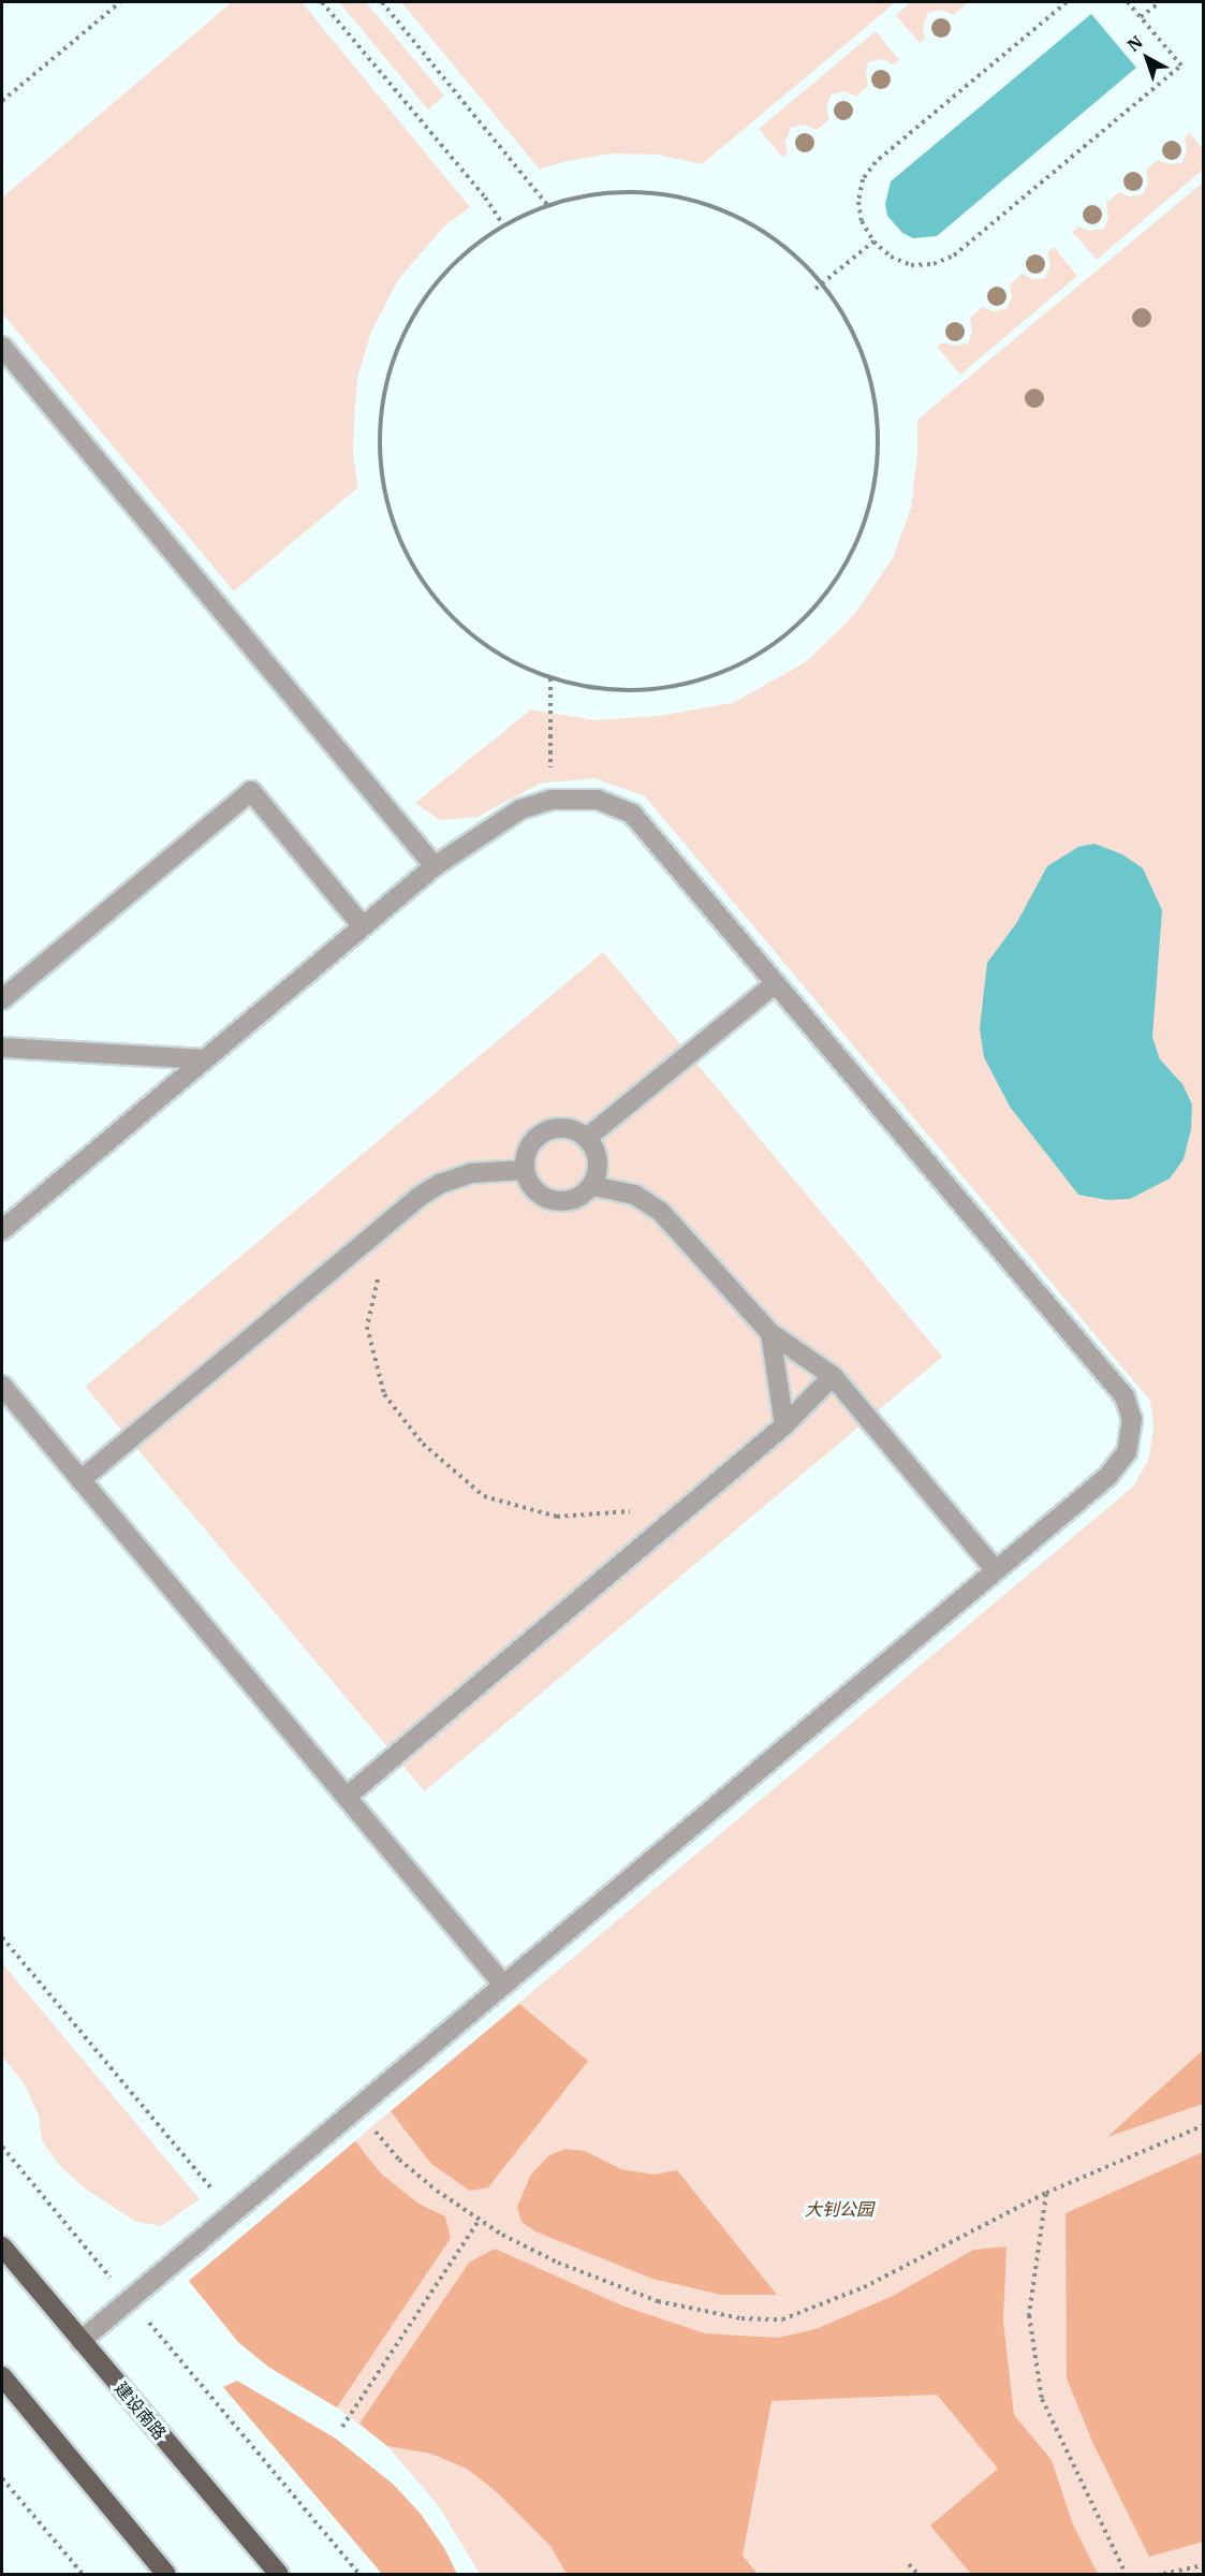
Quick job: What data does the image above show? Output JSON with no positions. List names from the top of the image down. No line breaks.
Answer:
{"streets":{"main road":["建设南路"]},"parks":["大钊公园"],"north":"top left"}
